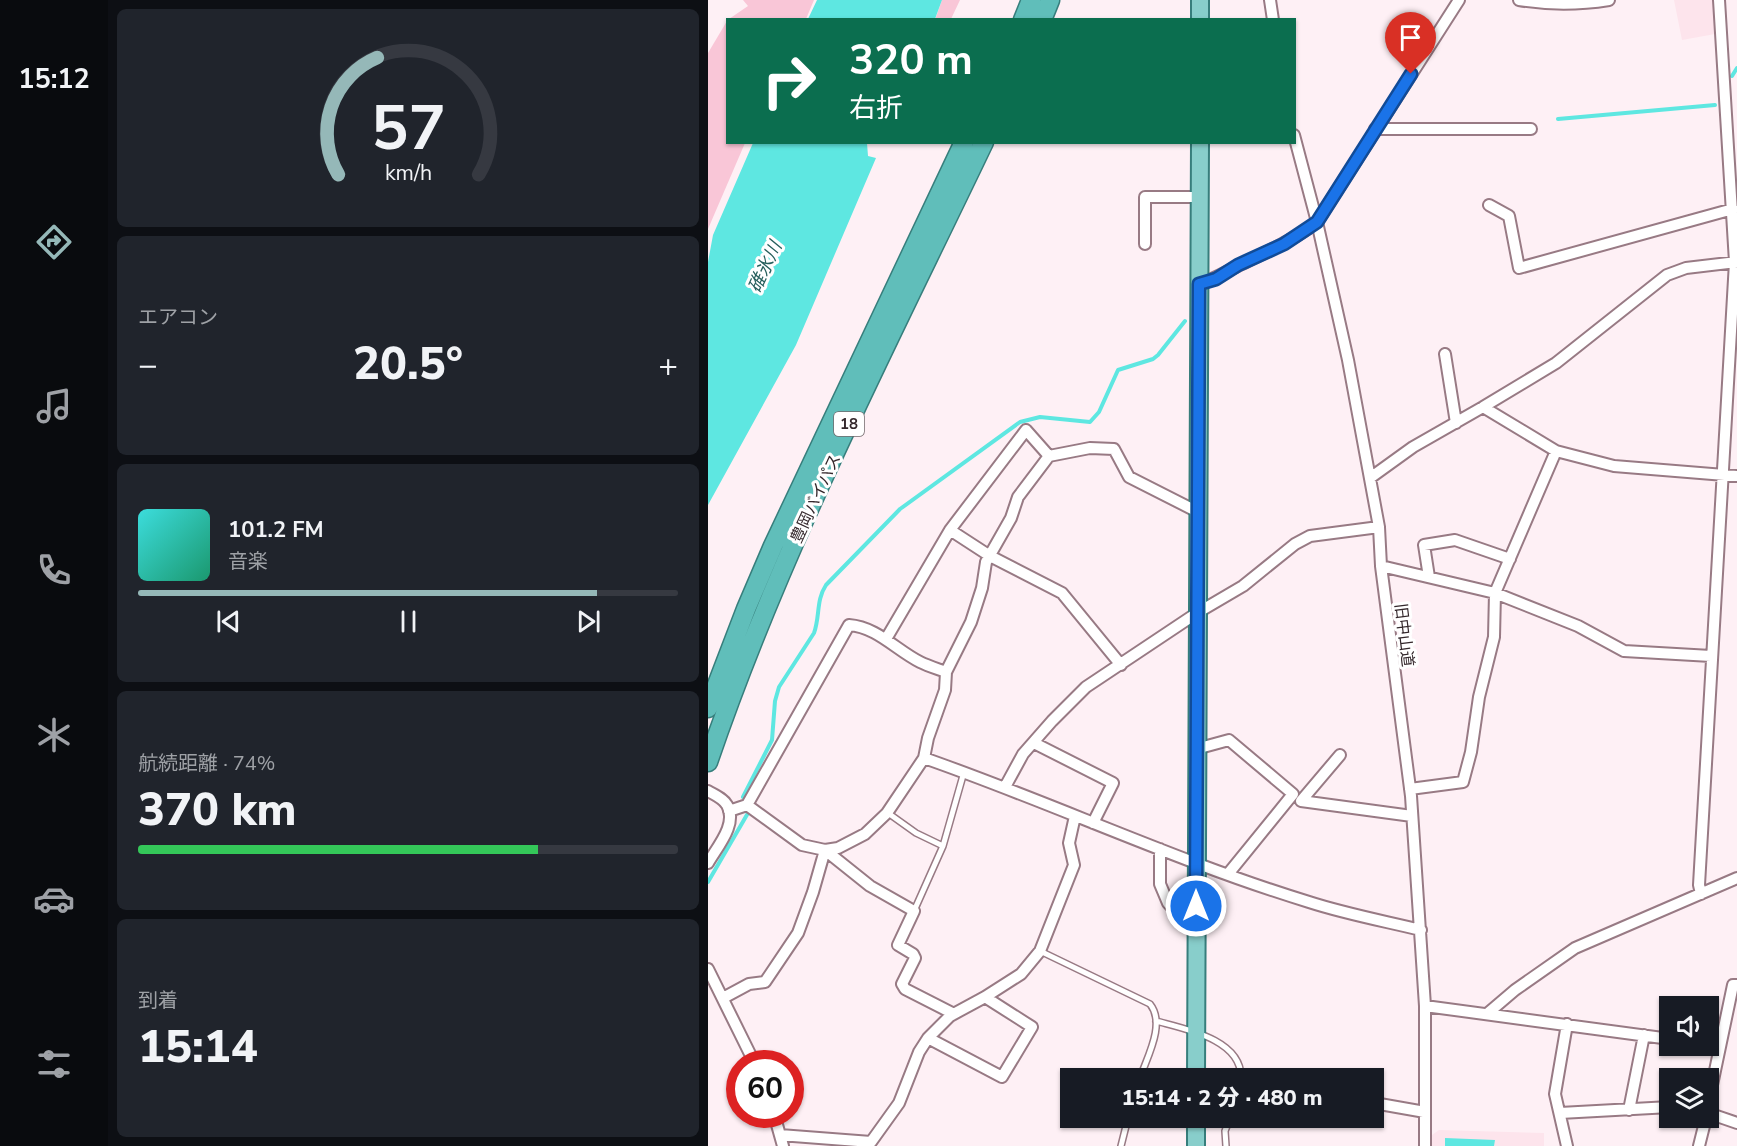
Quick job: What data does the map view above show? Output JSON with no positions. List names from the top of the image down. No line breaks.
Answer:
{"streets":{"highway":["18","豊岡バイパス"],"street":["旧中山道"]},"water":["碓氷川"],"page":{"tabs":"15:12","turn":["320 m","右折"],"tile":["エアコン",["航続距離 · 74%","370 km"],["到着","15:14"]],"heat":["−","20.5°","+"],"song":["101.2 FM","音楽"],"limit":"60","trip":"15:14 · 2 分 · 480 m","gauge":["57","km/h"]}}
